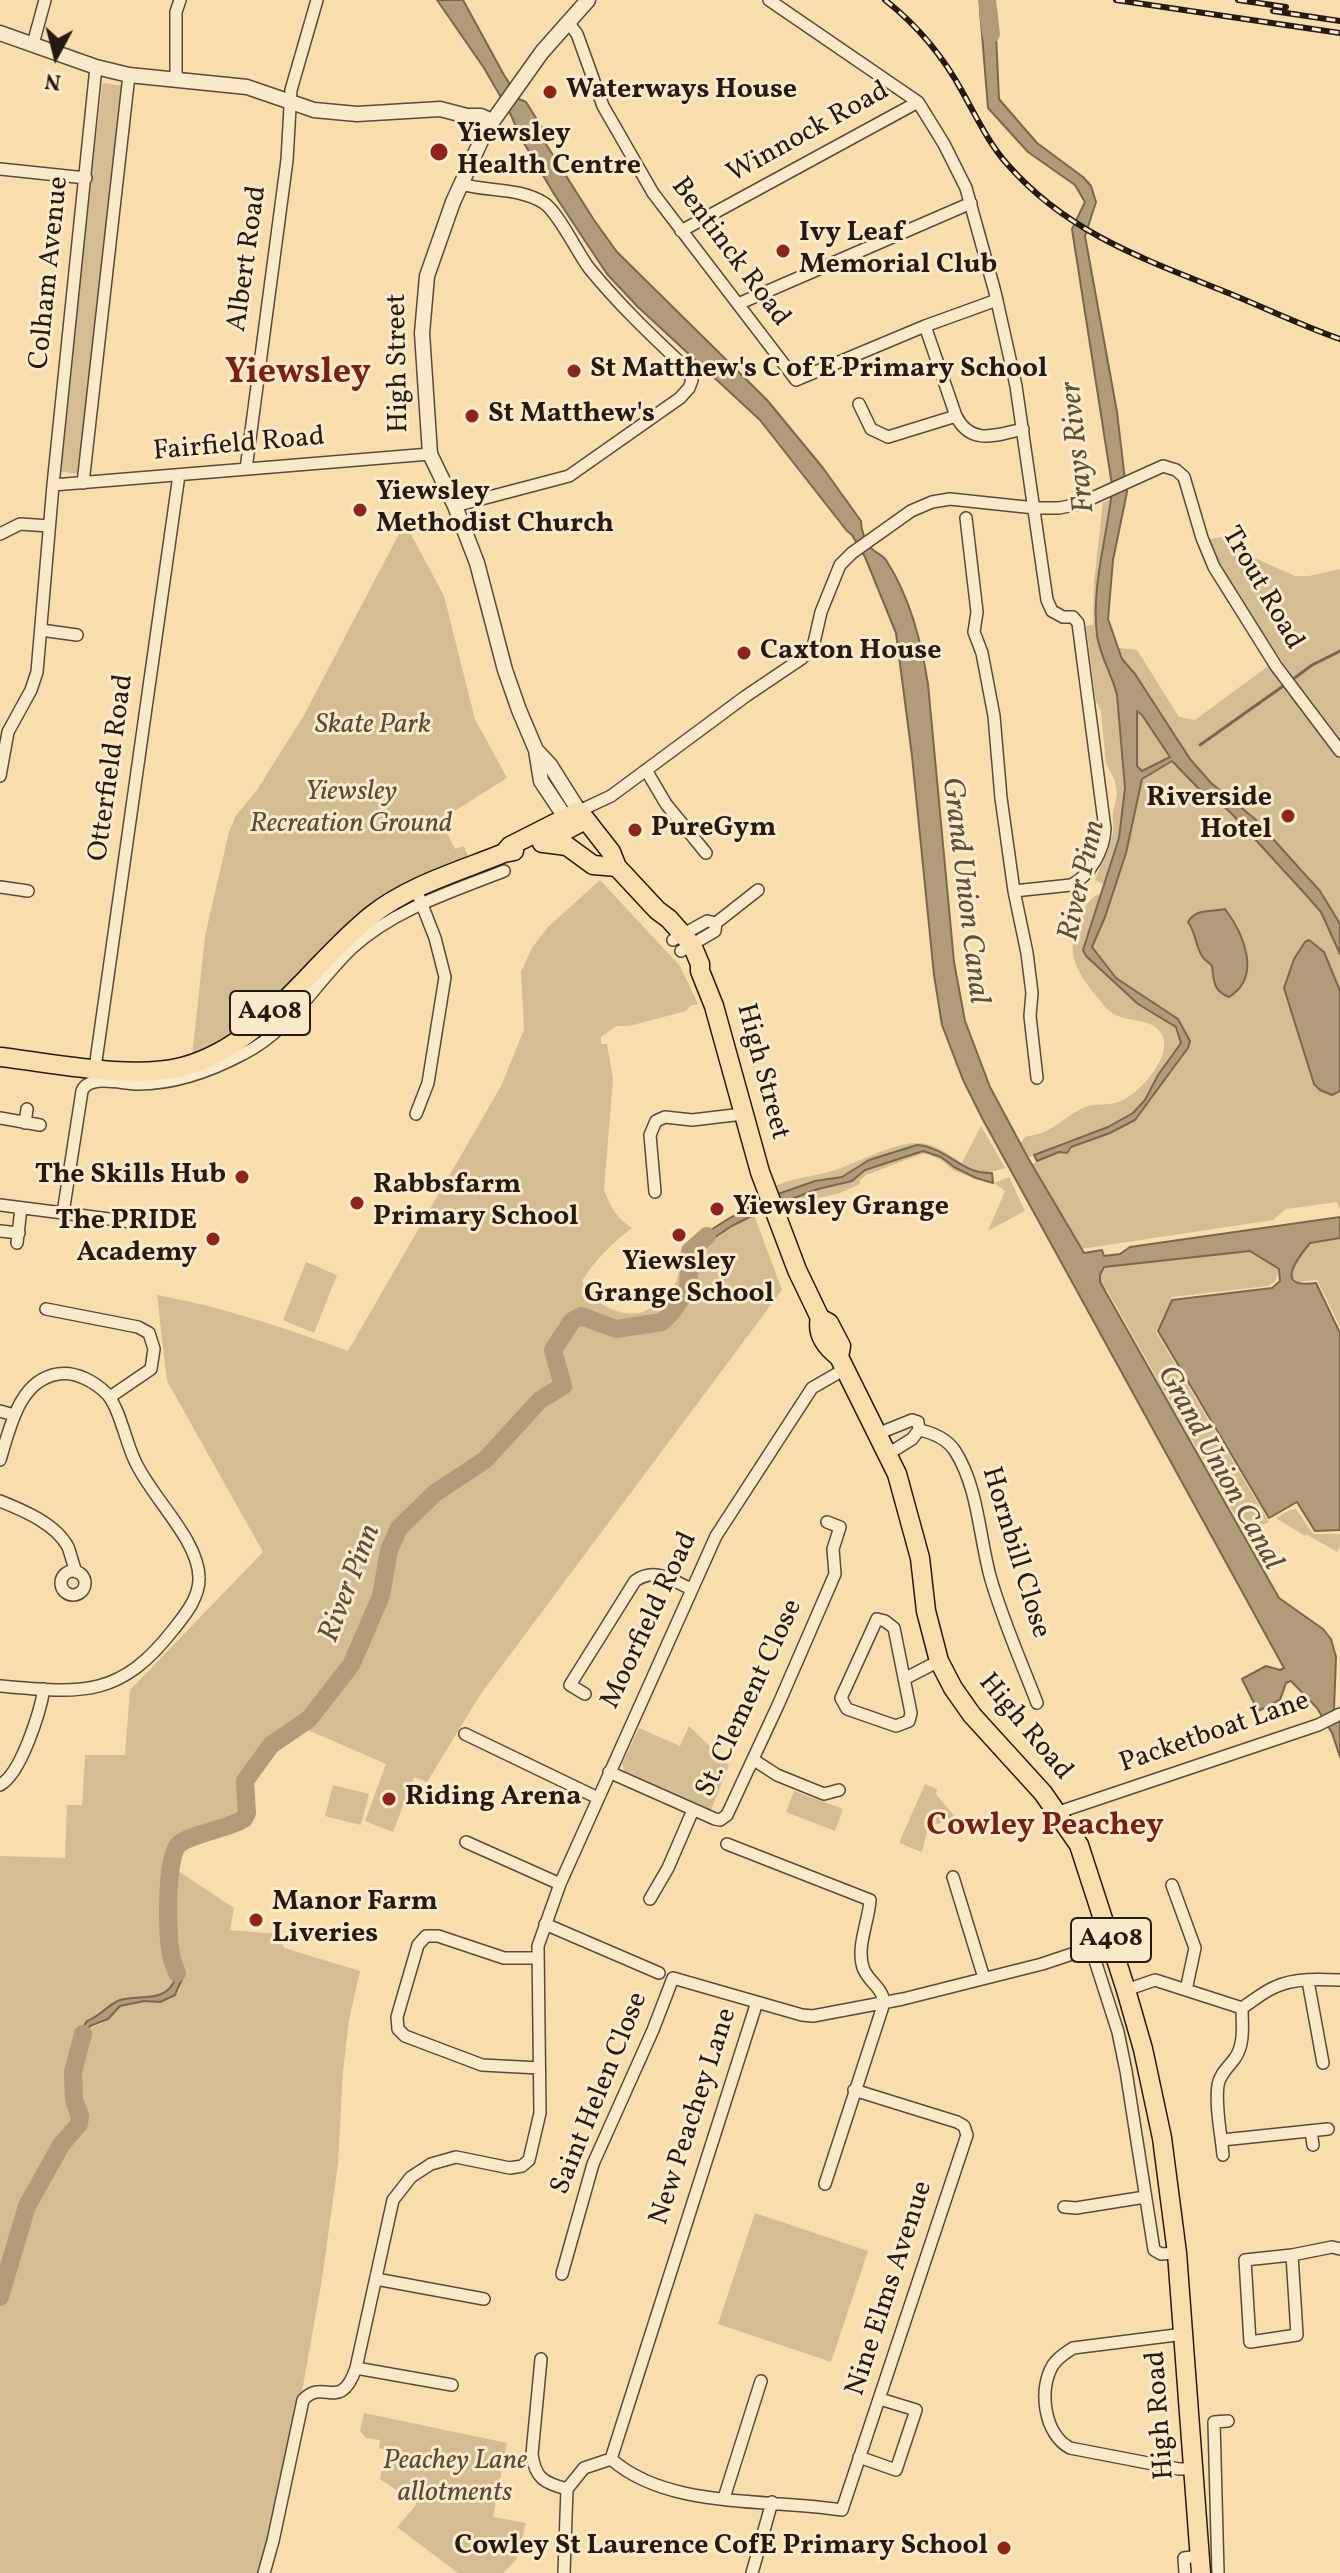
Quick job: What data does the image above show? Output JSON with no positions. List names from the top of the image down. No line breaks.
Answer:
{"streets":{"main road":["High Street","A408","High Road"],"street":["Winnock Road","Bentinck Road","Albert Road","Colham Avenue","Fairfield Road","Trout Road","Otterfield Road","Hornbill Close","Moorfield Road","St. Clement Close","Packetboat Lane","Saint Helen Close","New Peachey Lane","Nine Elms Avenue"]},"crossings":[["Winnock Road","Bentinck Road"],["Bentinck Road","High Street"],["Albert Road","Fairfield Road"],["Colham Avenue","Fairfield Road"],["High Street","Fairfield Road"],["High Street","Trout Road"],["High Street","A408"],["High Street","High Road"],["Fairfield Road","Otterfield Road"],["Trout Road","A408"],["Otterfield Road","A408"],["Moorfield Road","St. Clement Close"],["Moorfield Road","High Road"],["High Road","Packetboat Lane"],["High Road","New Peachey Lane"],["Saint Helen Close","New Peachey Lane"]],"districts":["Yiewsley","Cowley Peachey"],"water":["Frays River","River Pinn","Grand Union Canal"],"parks":["Skate Park","Yiewsley Recreation Ground","Peachey Lane allotments"],"places":["Waterways House","Yiewsley Health Centre","Ivy Leaf Memorial Club","St Matthew's C of E Primary School","St Matthew's","Yiewsley Methodist Church","Caxton House","Riverside Hotel","PureGym","The Skills Hub","Rabbsfarm Primary School","Yiewsley Grange","Yiewsley Grange School","The PRIDE Academy","Riding Arena","Manor Farm Liveries","Cowley St Laurence CofE Primary School"],"north":"bottom"}
